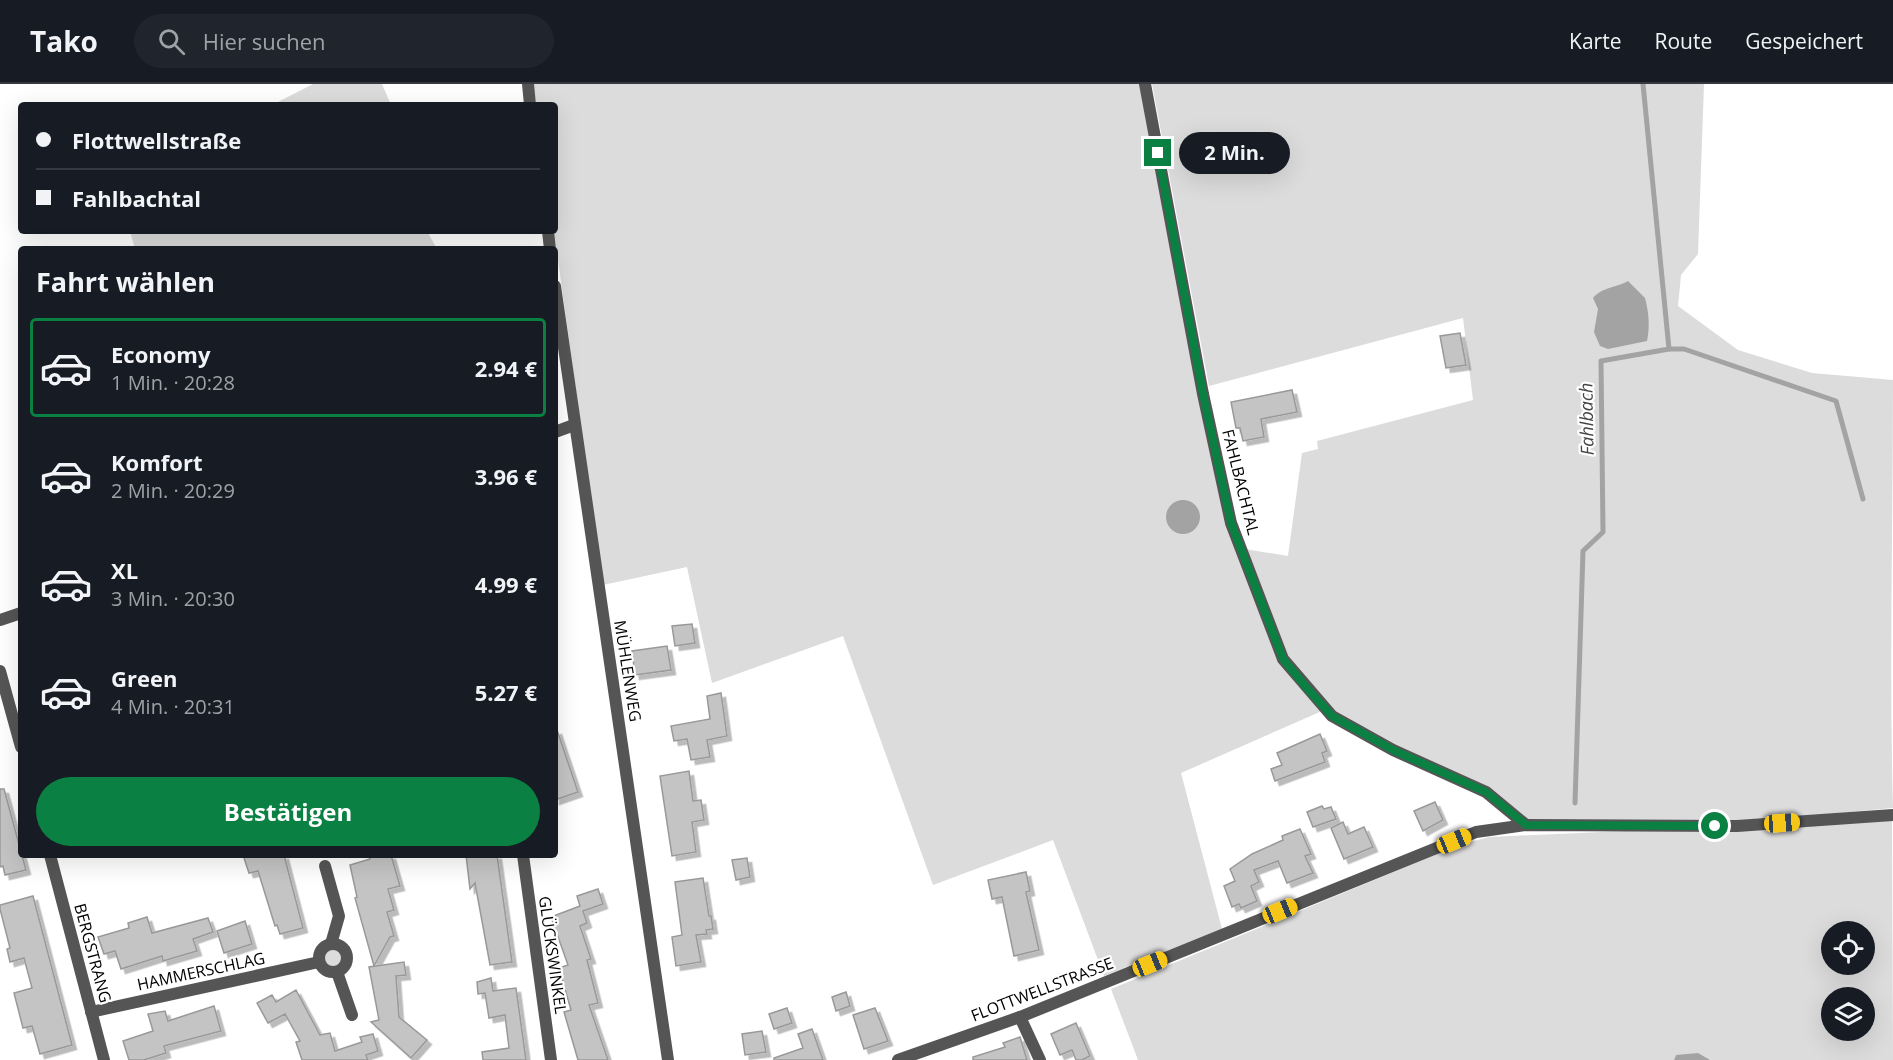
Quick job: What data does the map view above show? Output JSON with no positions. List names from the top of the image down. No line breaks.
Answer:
{"streets":{"street":["FAHLBACHTAL","MÜHLENWEG","BERGSTRANG","GLÜCKSWINKEL","HAMMERSCHLAG","FLOTTWELLSTRASSE"]},"crossings":[["FAHLBACHTAL","FLOTTWELLSTRASSE"],["BERGSTRANG","HAMMERSCHLAG"]],"water":["Fahlbach"],"page":{"header":"Tako","search":"Hier suchen","nav":["Karte","Route","Gespeichert"],"banner":["Flottwellstraße","Fahlbachtal"],"bubble":"2 Min.","heading":"Fahrt wählen","list":[{"name":"Economy","note":"1 Min. · 20:28","value":"2.94 €"},{"name":"Komfort","note":"2 Min. · 20:29","value":"3.96 €"},{"name":"XL","note":"3 Min. · 20:30","value":"4.99 €"},{"name":"Green","note":"4 Min. · 20:31","value":"5.27 €"}],"buttons":"Bestätigen"}}
